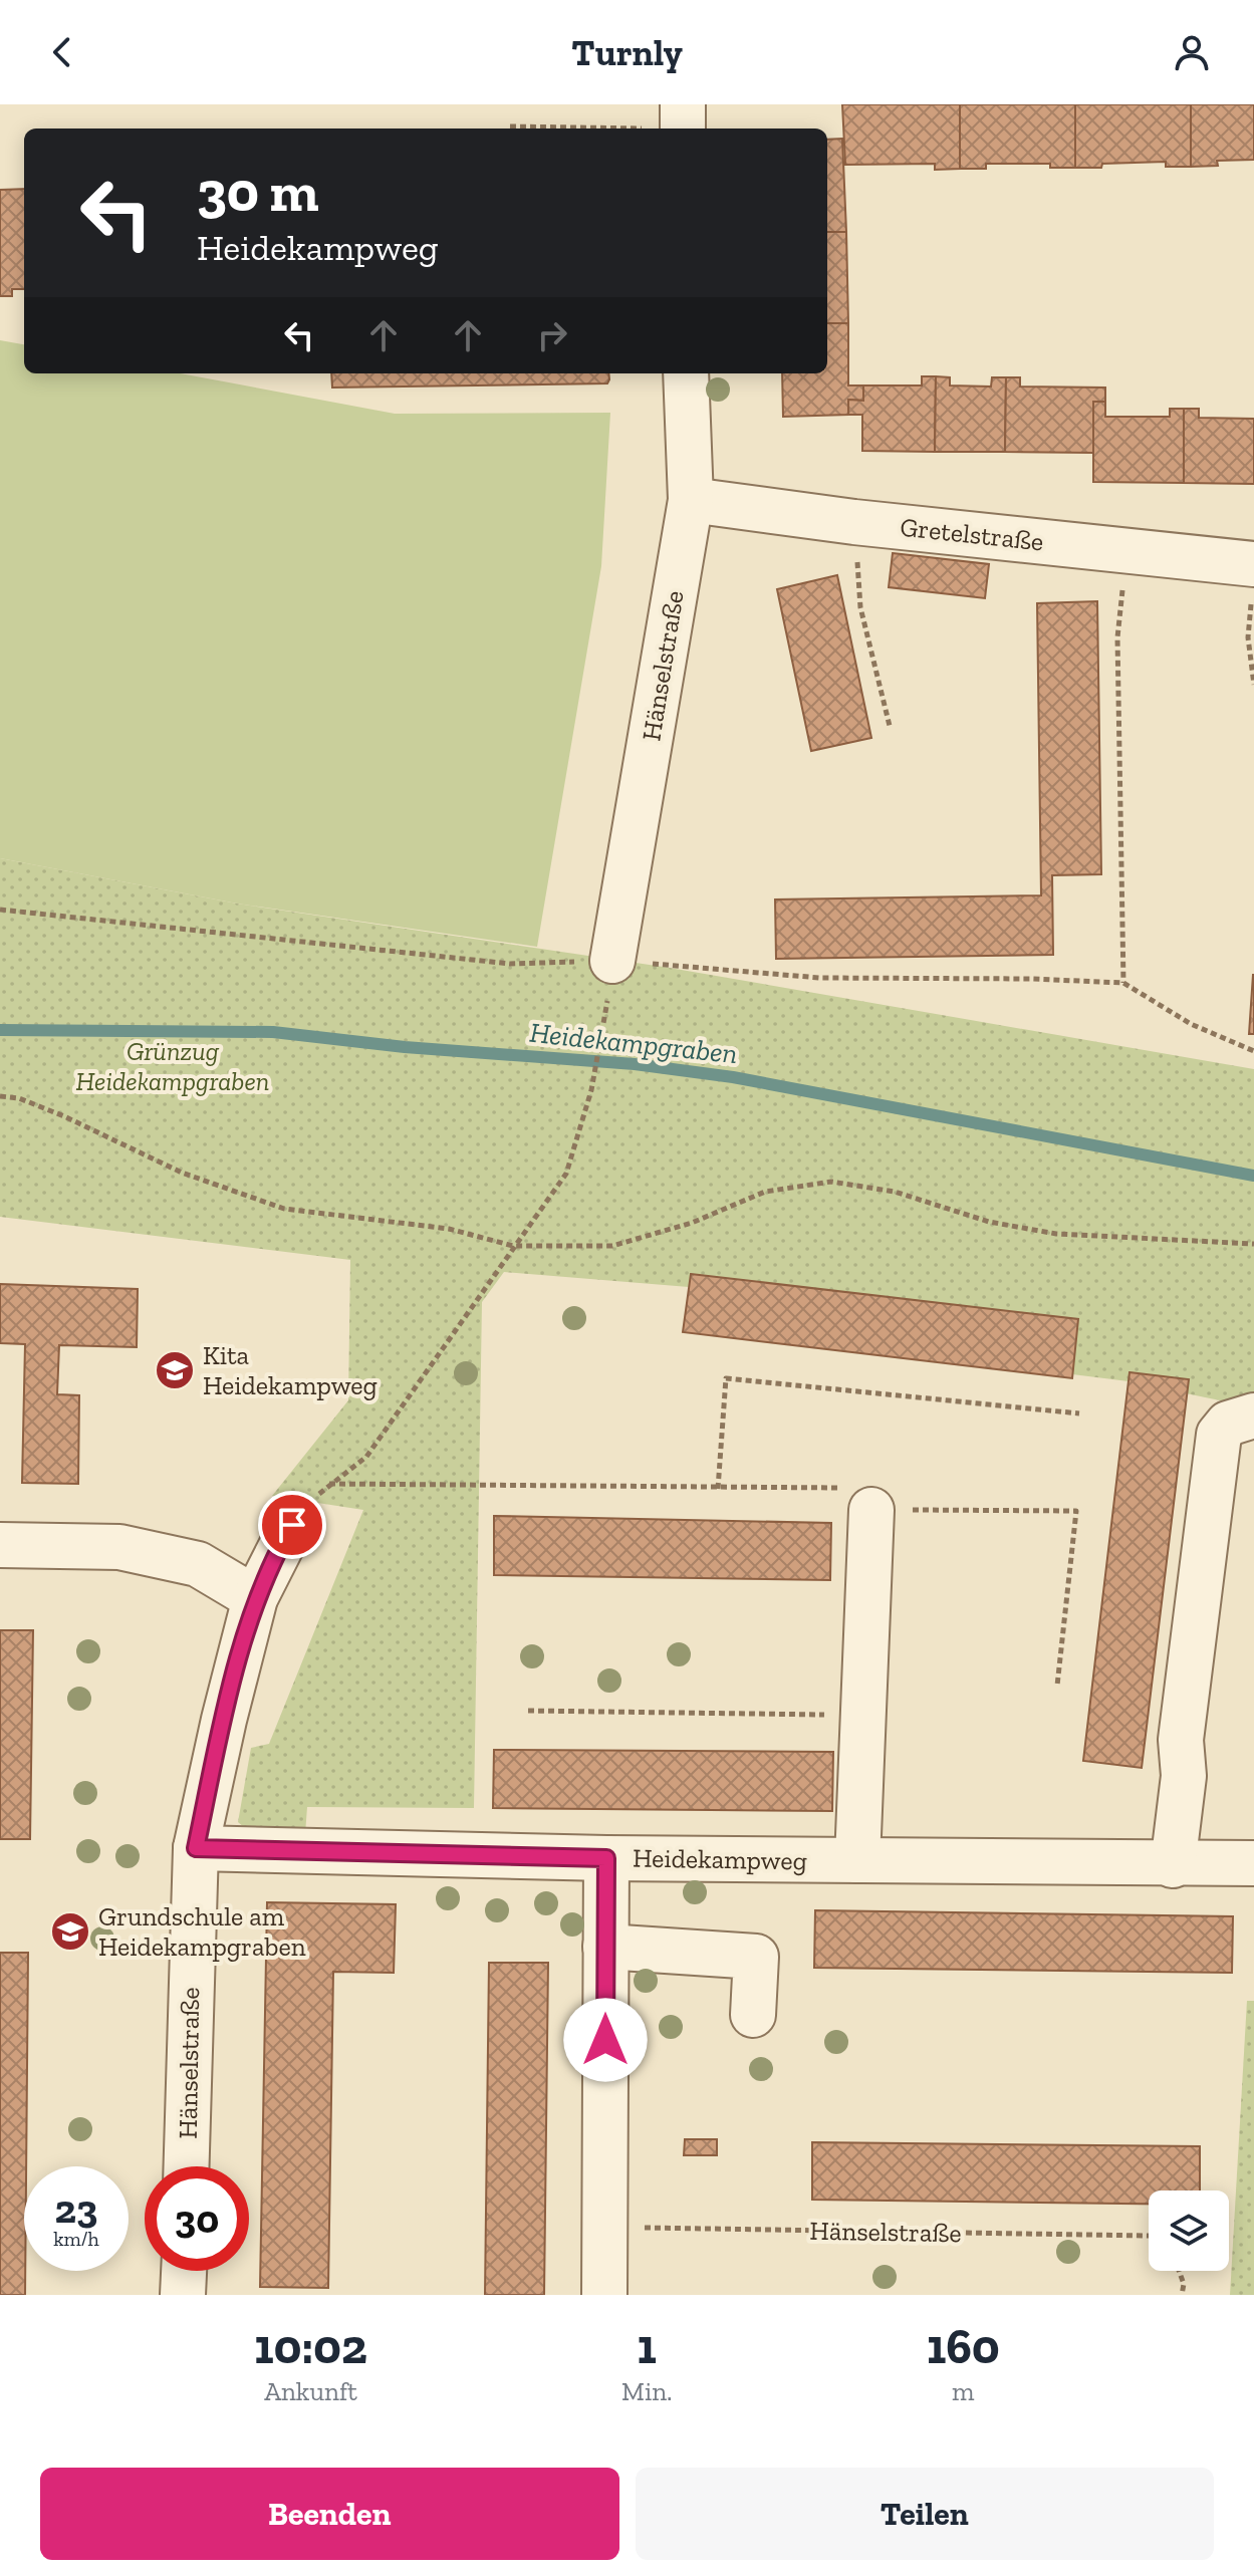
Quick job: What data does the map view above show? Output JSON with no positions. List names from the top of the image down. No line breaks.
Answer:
{"streets":{"street":["Gretelstraße","Hänselstraße","Heidekampweg"]},"crossings":[["Gretelstraße","Hänselstraße"],["Hänselstraße","Heidekampweg"]],"water":["Heidekampgraben"],"parks":["Grünzug Heidekampgraben"],"places":{"school or university":["Kita Heidekampweg","Grundschule am Heidekampgraben"]},"page":{"header":"Turnly","turn":["30 m","Heidekampweg"],"speed":"23 km/h","limit":"30","eta":["10:02","Ankunft","1","Min.","160","m"],"buttons":["Beenden","Teilen"]}}
